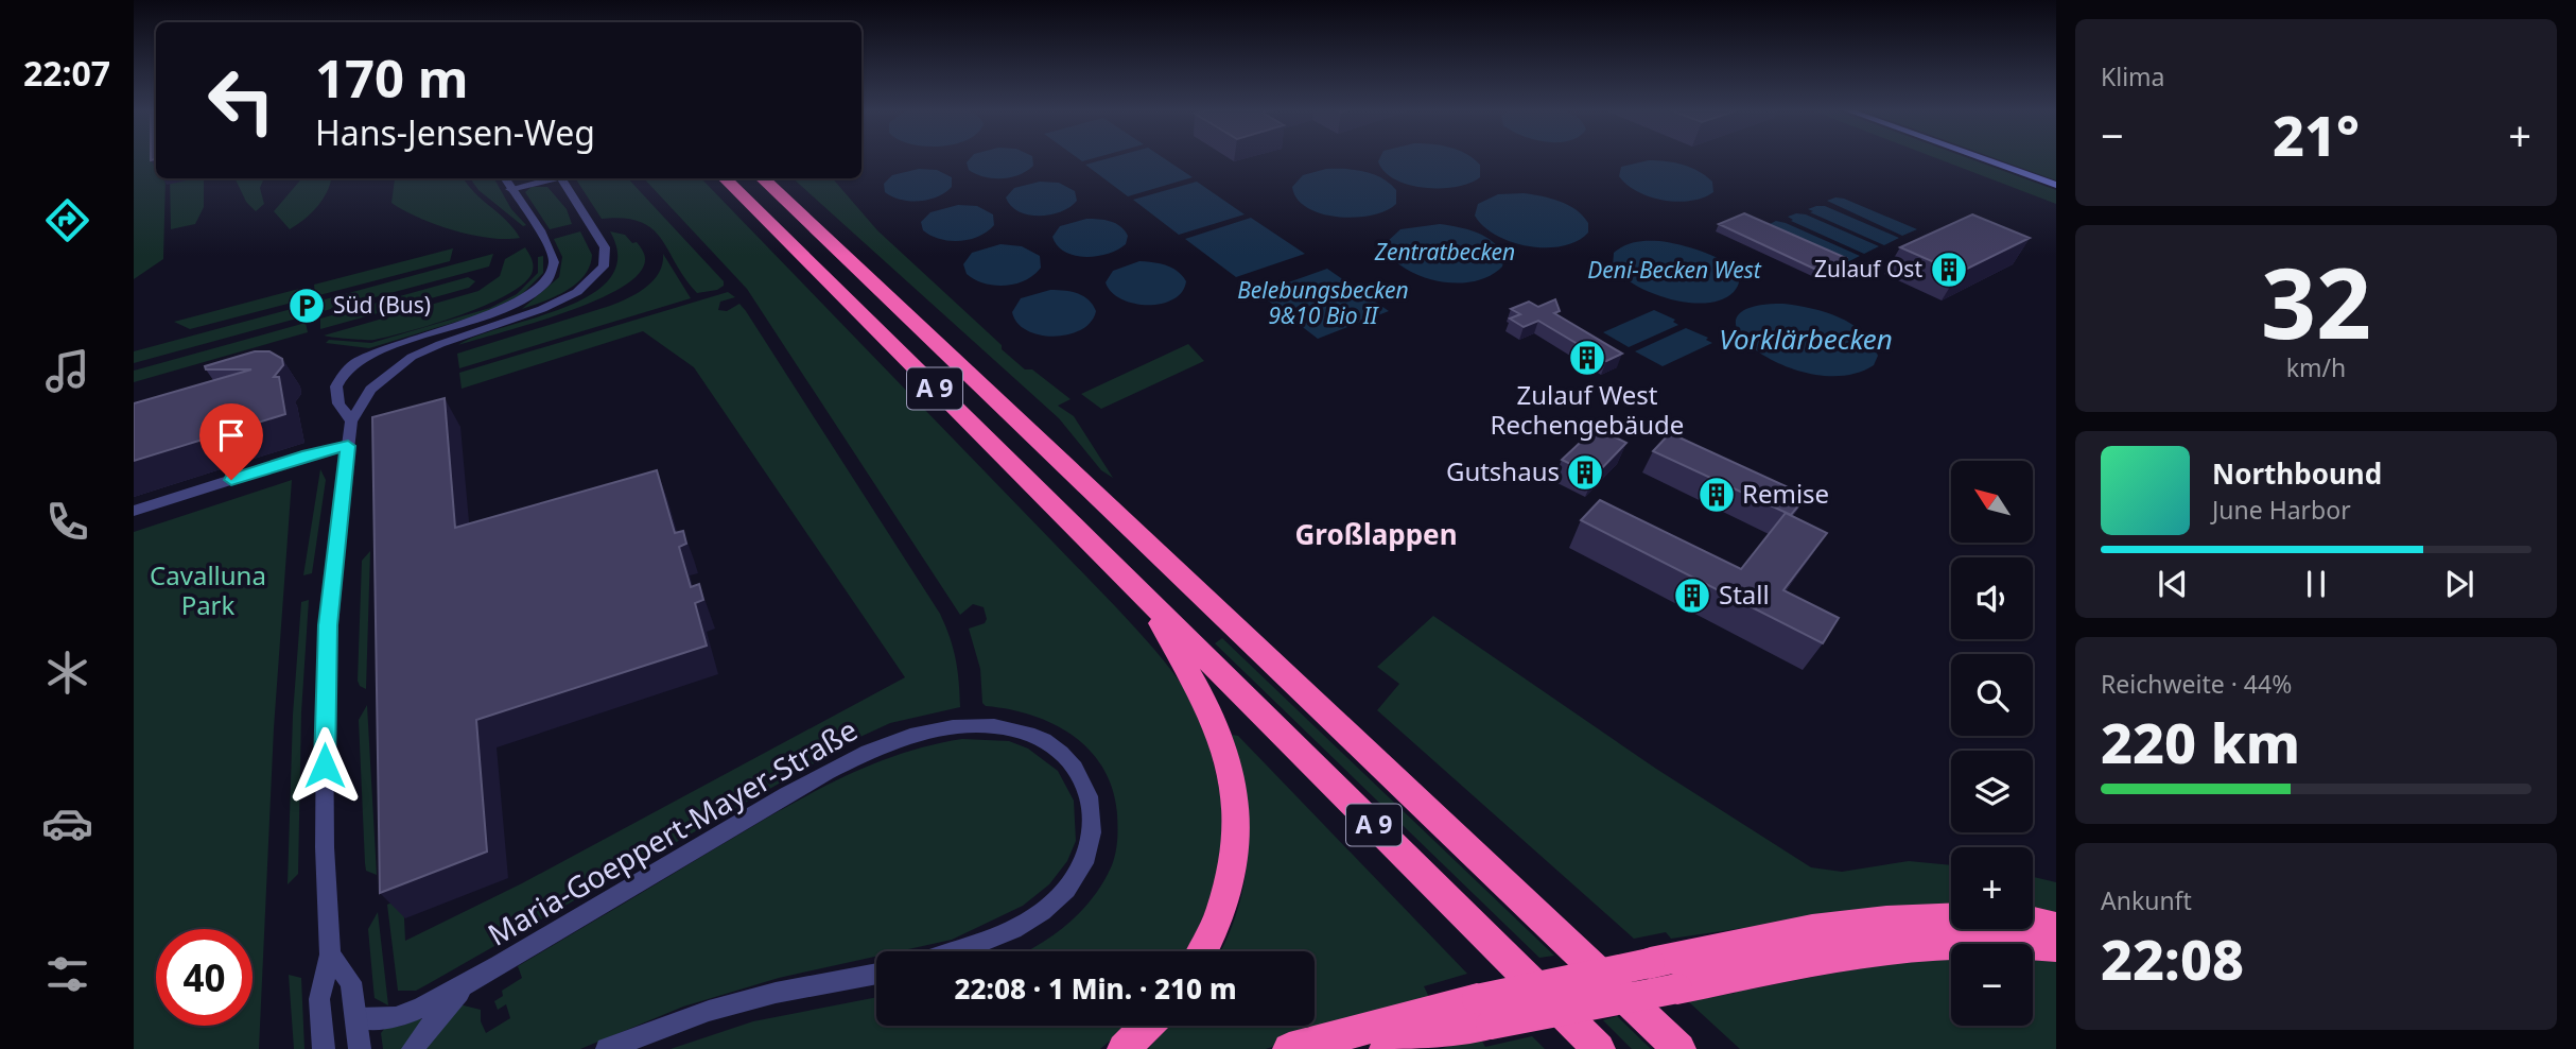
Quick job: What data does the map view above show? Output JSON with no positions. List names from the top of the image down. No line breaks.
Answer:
{"streets":{"highway":["A 9"],"street":["Maria-Goeppert-Mayer-Straße"]},"districts":["Großlappen"],"water":["Zentratbecken","Deni-Becken West","Belebungsbecken 9&10 Bio II","Vorklärbecken"],"parks":["Cavalluna Park"],"places":{"building":["Zulauf Ost","Zulauf West Rechengebäude","Gutshaus","Remise","Stall"],"parking":["Süd (Bus)"]},"north":"top left","page":{"tabs":"22:07","tile":["Klima",["32","km/h"],["Reichweite · 44%","220 km"],["Ankunft","22:08"]],"turn":["170 m","Hans-Jensen-Weg"],"heat":["−","21°","+"],"song":["Northbound","June Harbor"],"map_buttons":["+","−"],"limit":"40","trip":"22:08 · 1 Min. · 210 m"}}
